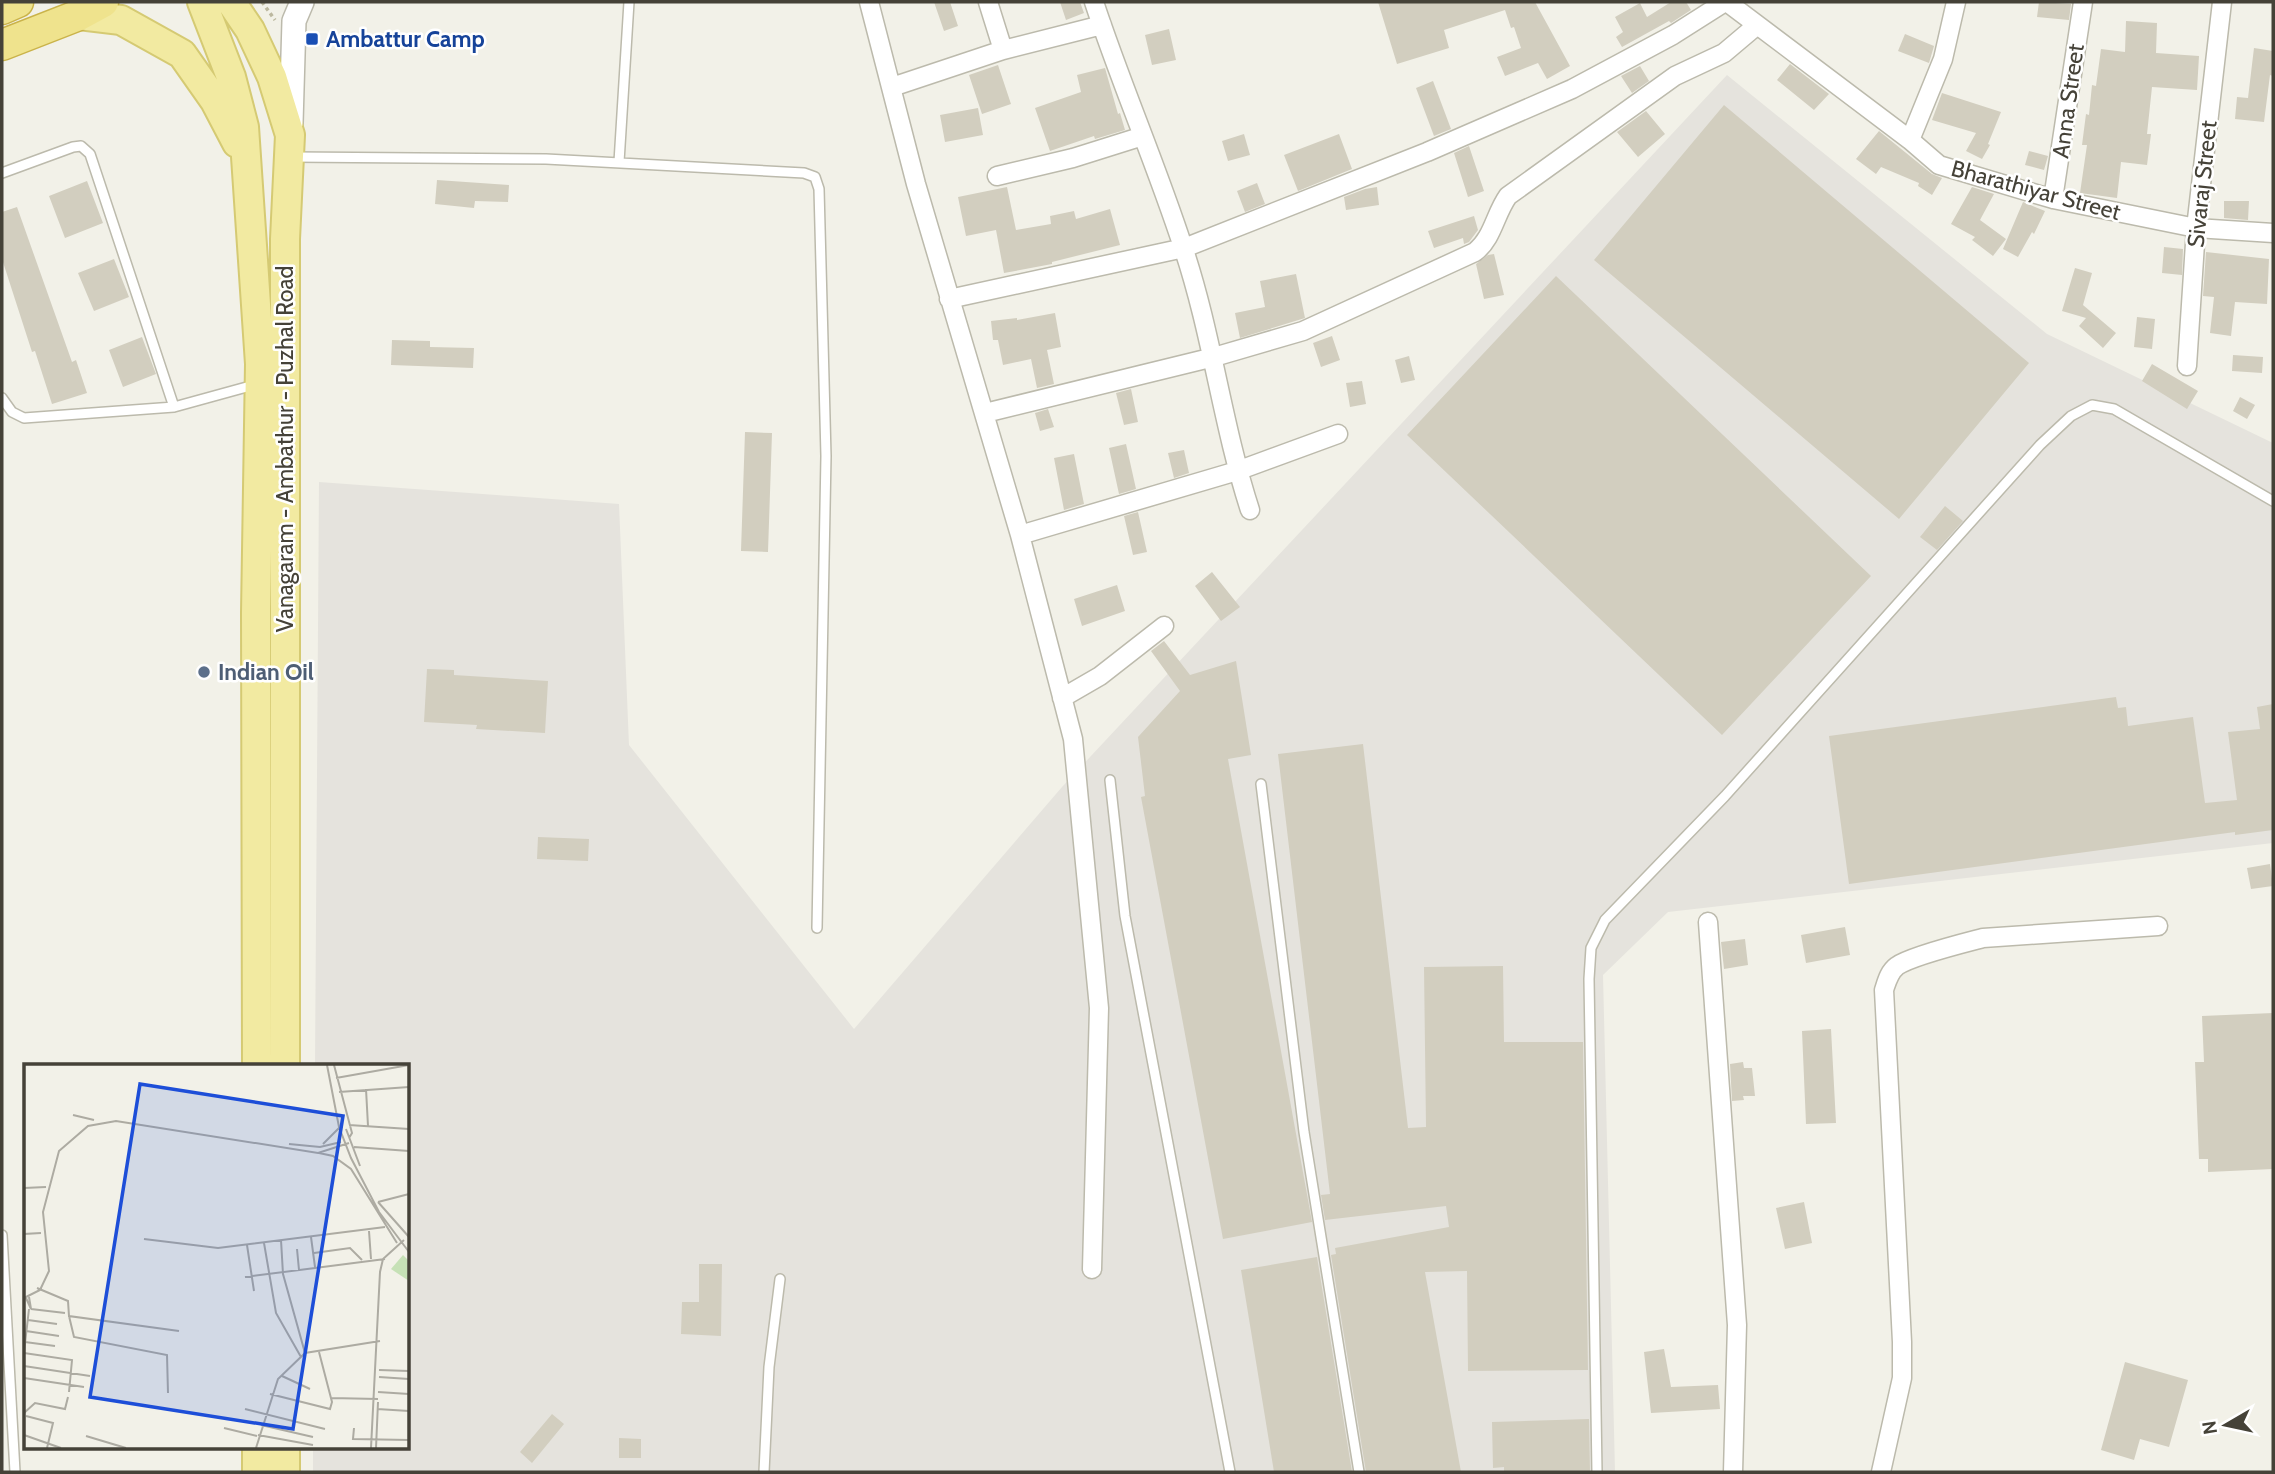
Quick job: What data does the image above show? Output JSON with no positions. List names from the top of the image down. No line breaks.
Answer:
{"streets":{"main road":["Vanagaram - Ambathur - Puzhal Road"],"street":["Anna Street","Sivaraj Street","Bharathiyar Street"]},"crossings":[["Anna Street","Bharathiyar Street"],["Sivaraj Street","Bharathiyar Street"]],"places":{"transit":["Ambattur Camp"],"other":["Indian Oil"]},"north":"left"}
